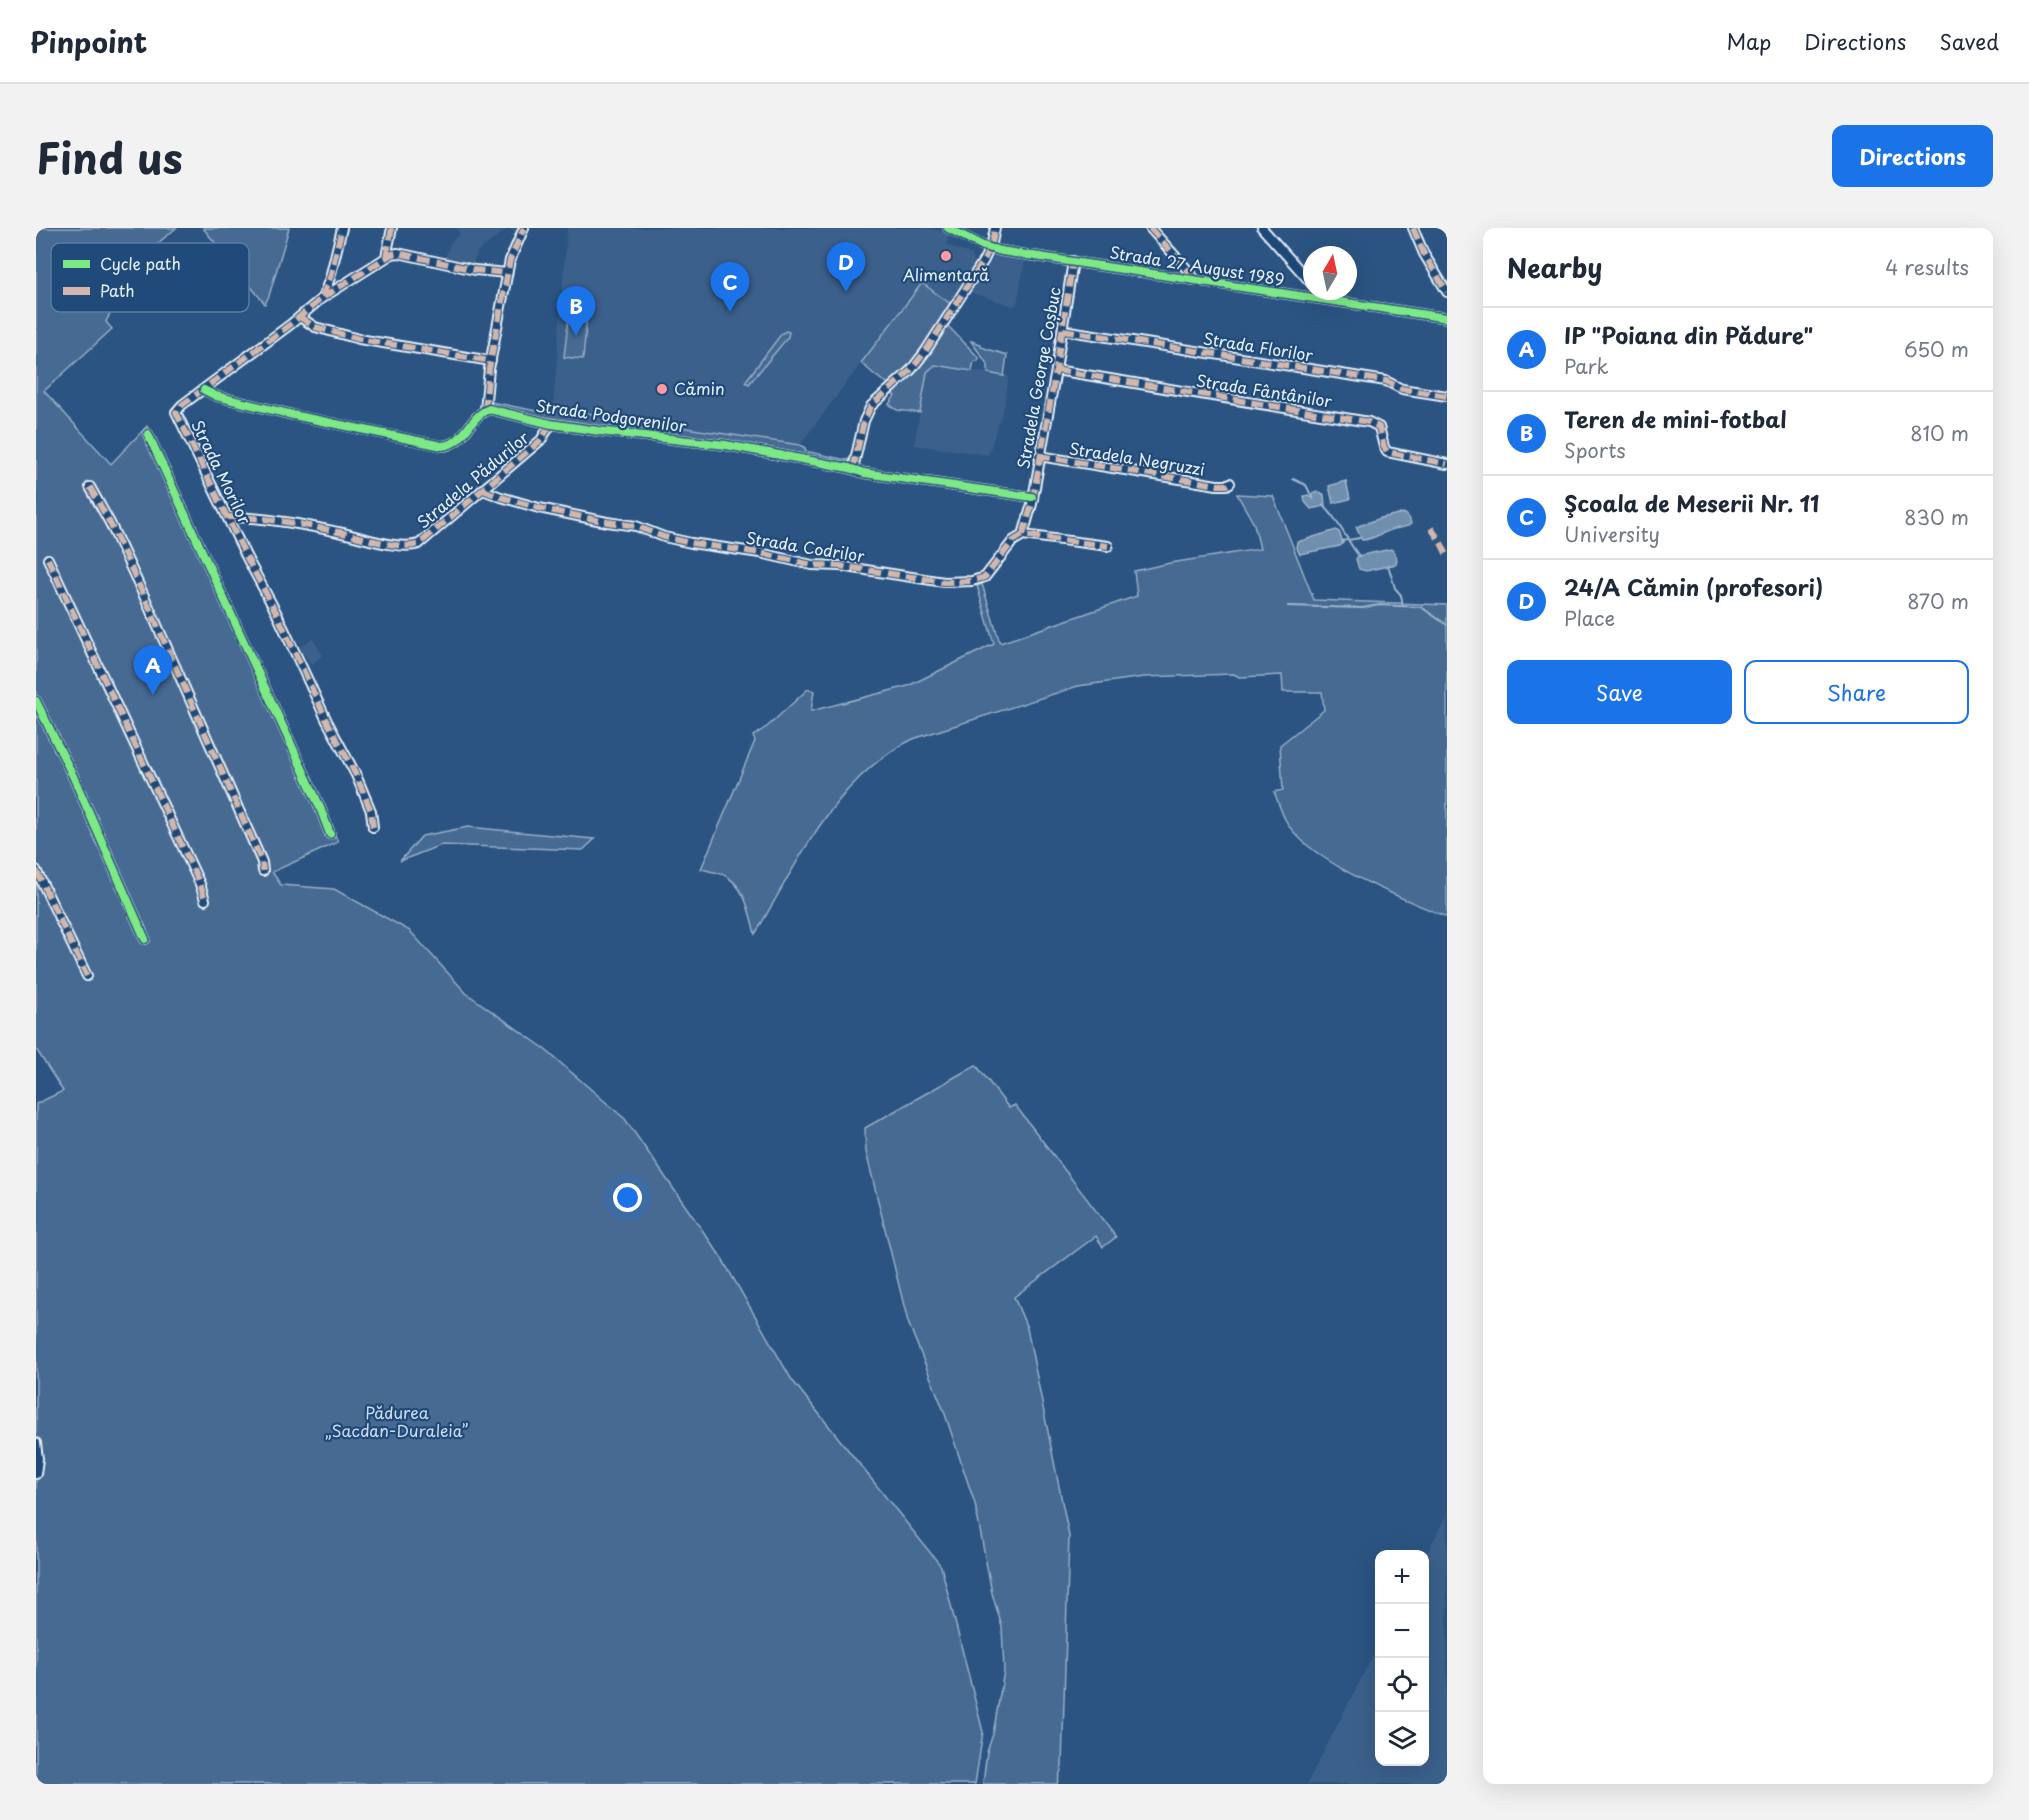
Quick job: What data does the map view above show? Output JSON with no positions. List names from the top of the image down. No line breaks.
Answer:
{"streets":{"street":["Strada 27 August 1989","Strada Florilor","Stradela George Coșbuc","Strada Fântânilor","Strada Podgorenilor","Stradela Negruzzi","Strada Morilor","Stradela Pădurilor","Strada Codrilor"]},"crossings":[["Strada 27 August 1989","Stradela George Coșbuc"],["Strada Florilor","Stradela George Coșbuc"],["Stradela George Coșbuc","Strada Fântânilor"],["Stradela George Coșbuc","Strada Podgorenilor"],["Stradela George Coșbuc","Stradela Negruzzi"],["Stradela George Coșbuc","Strada Codrilor"],["Strada Podgorenilor","Stradela Pădurilor"],["Strada Morilor","Stradela Pădurilor"],["Stradela Pădurilor","Strada Codrilor"]],"parks":["Pădurea „Sacdan-Duraleia”"],"places":["Alimentară","Cămin"],"legend":["Cycle path","Path"],"north":"top","page":{"header":"Pinpoint","nav":["Map","Directions","Saved"],"title":"Find us","buttons":["Directions",["Save","Share"]],"heading":["Nearby","4 results"],"pins":["D","C","B","A"],"list":[{"mark":"A","name":"IP \"Poiana din Pădure\"","note":"Park","value":"650 m"},{"mark":"B","name":"Teren de mini-fotbal","note":"Sports","value":"810 m"},{"mark":"C","name":"Şcoala de Meserii Nr. 11","note":"University","value":"830 m"},{"mark":"D","name":"24/A Cămin (profesori)","note":"Place","value":"870 m"}],"map_buttons":["+","−"]}}
